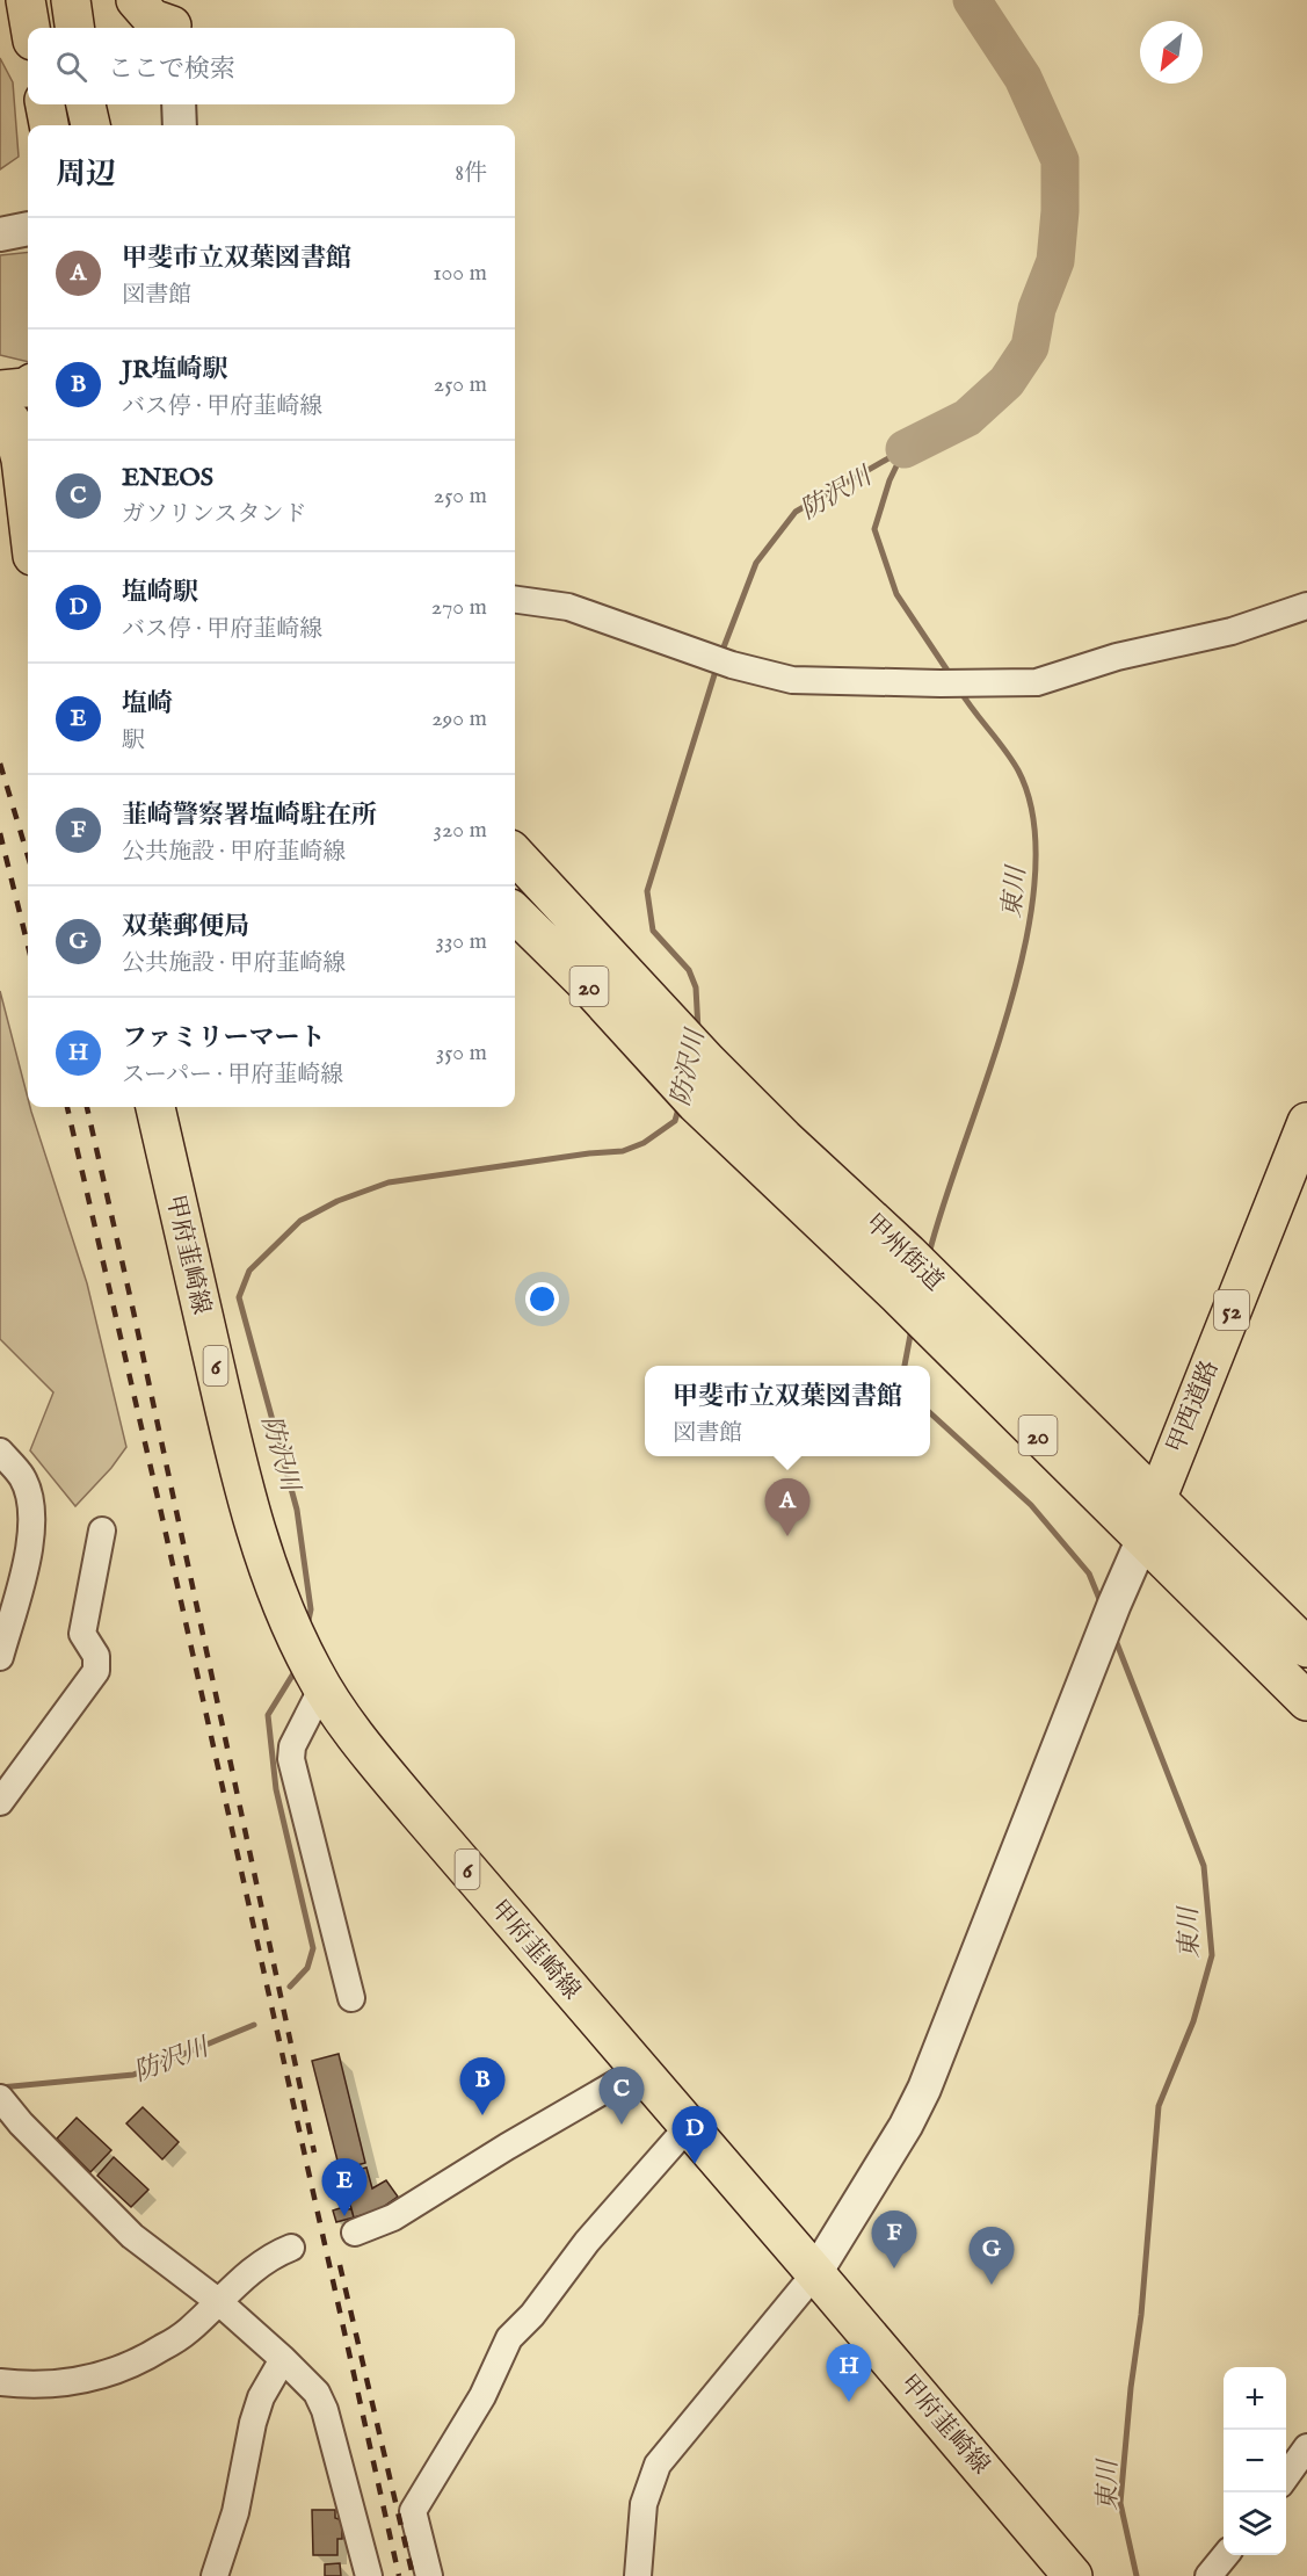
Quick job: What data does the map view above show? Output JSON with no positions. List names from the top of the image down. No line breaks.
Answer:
{"streets":{"main road":["20","甲州街道","甲府韮崎線","52","6","甲西道路"]},"crossings":[["甲州街道","52"],["甲州街道","甲西道路"],["52","甲西道路"]],"water":["防沢川","東川"],"north":"bottom left","page":{"search":"ここで検索","heading":["周辺","8件"],"list":[{"mark":"A","name":"甲斐市立双葉図書館","note":"図書館","value":"100 m"},{"mark":"B","name":"JR塩崎駅","note":"バス停 · 甲府韮崎線","value":"250 m"},{"mark":"C","name":"ENEOS","note":"ガソリンスタンド","value":"250 m"},{"mark":"D","name":"塩崎駅","note":"バス停 · 甲府韮崎線","value":"270 m"},{"mark":"E","name":"塩崎","note":"駅","value":"290 m"},{"mark":"F","name":"韮崎警察署塩崎駐在所","note":"公共施設 · 甲府韮崎線","value":"320 m"},{"mark":"G","name":"双葉郵便局","note":"公共施設 · 甲府韮崎線","value":"330 m"},{"mark":"H","name":"ファミリーマート","note":"スーパー · 甲府韮崎線","value":"350 m"}],"popup":["甲斐市立双葉図書館","図書館"],"pins":["A","B","C","D","E","F","G","H"],"map_buttons":["+","−"]}}
